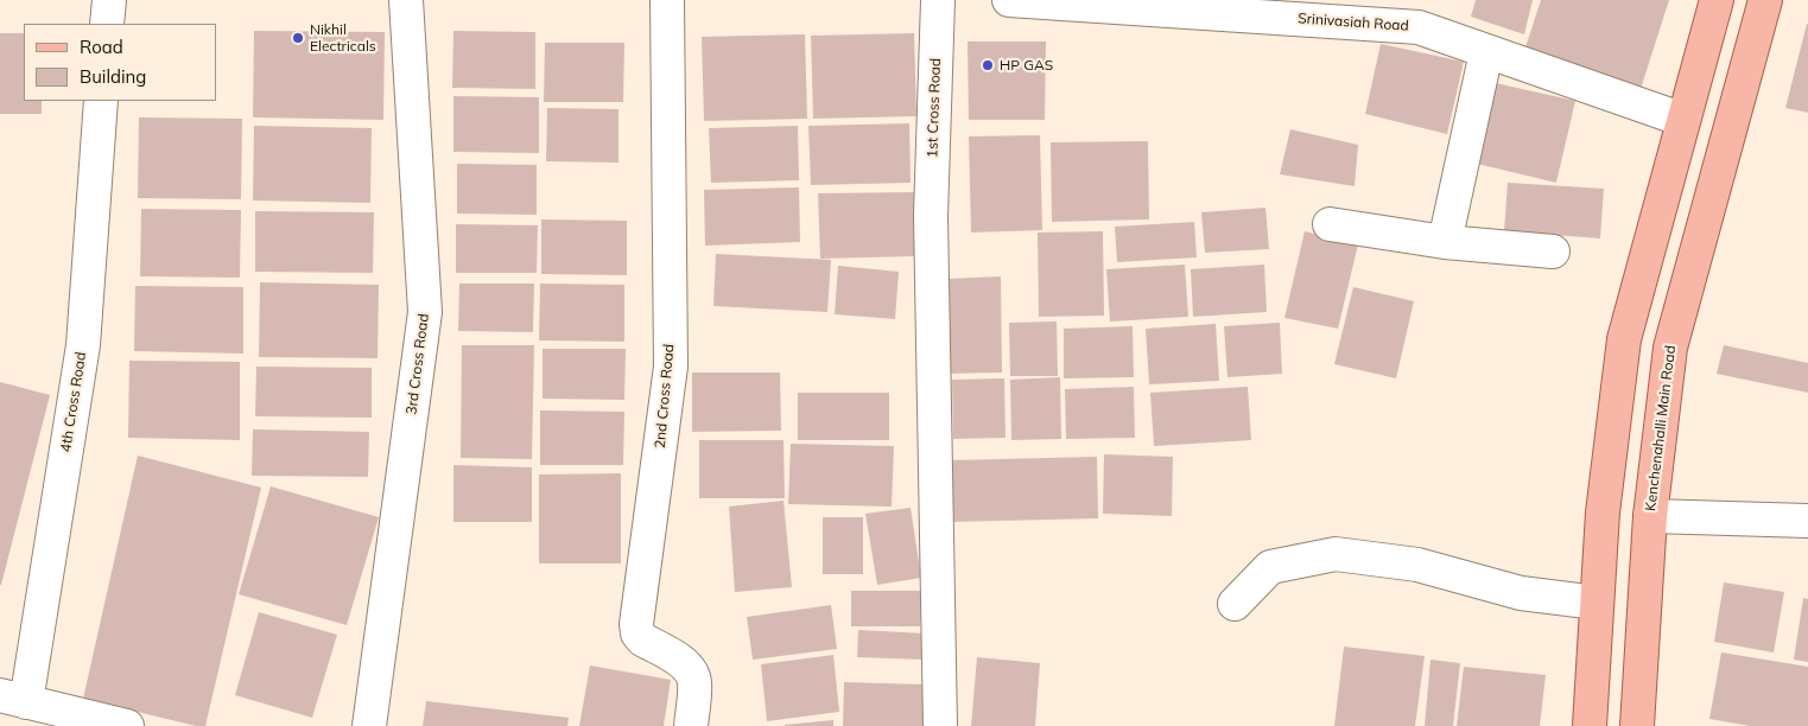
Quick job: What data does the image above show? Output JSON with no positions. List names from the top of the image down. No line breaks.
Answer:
{"streets":{"main road":["Kenchenahalli Main Road"],"street":["Srinivasiah Road","1st Cross Road","3rd Cross Road","2nd Cross Road","4th Cross Road"]},"places":["Nikhil Electricals","HP GAS"],"legend":["Road","Building"]}
